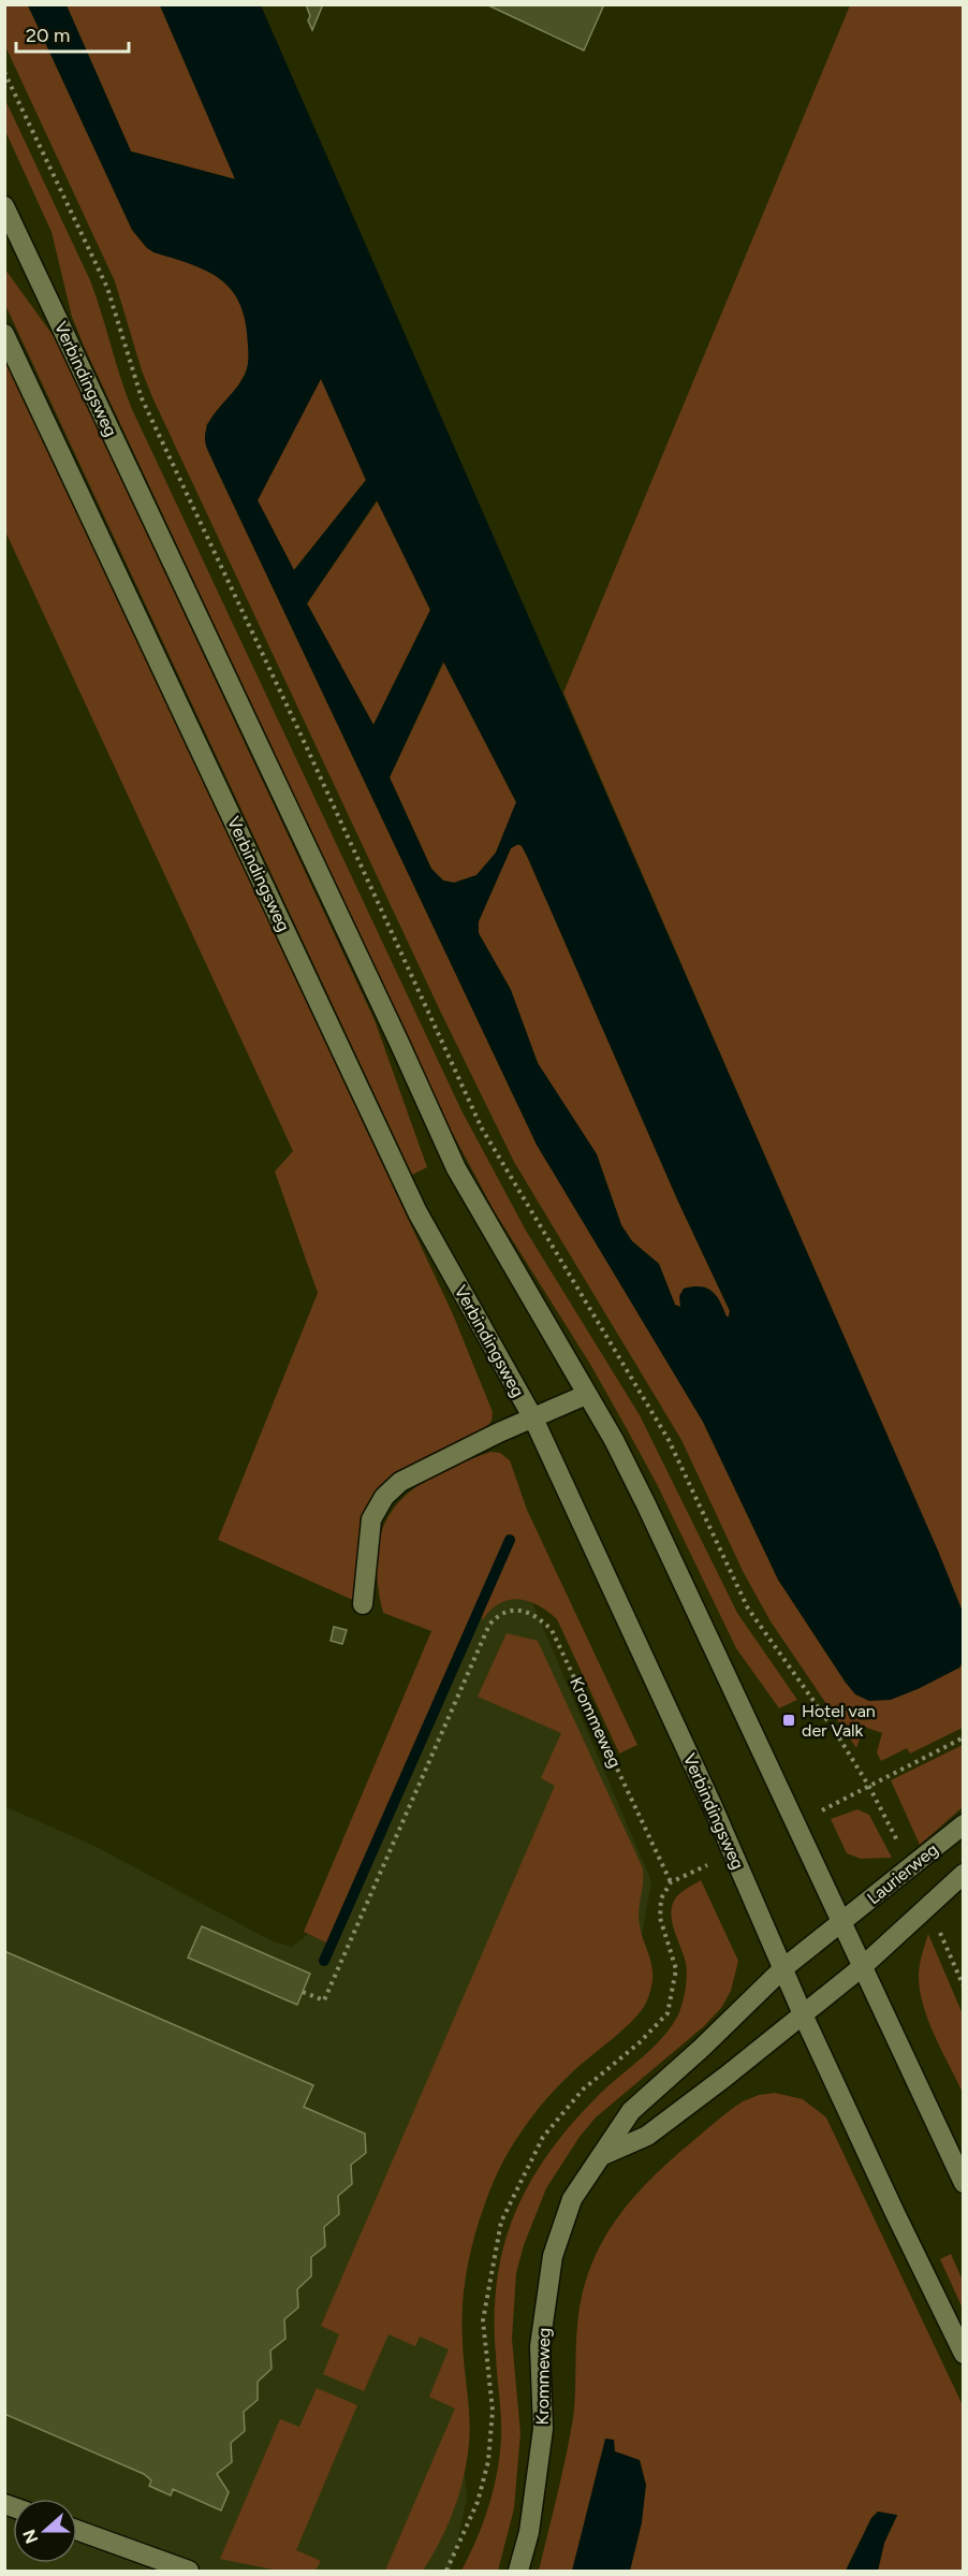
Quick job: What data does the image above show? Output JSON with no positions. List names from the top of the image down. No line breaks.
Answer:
{"streets":{"street":["Verbindingsweg","Krommeweg","Laurierweg"]},"crossings":[["Verbindingsweg","Krommeweg"],["Verbindingsweg","Laurierweg"],["Krommeweg","Laurierweg"]],"places":{"transit":["Hotel van der Valk"]},"scale_bar":"20 m","north":"left"}
